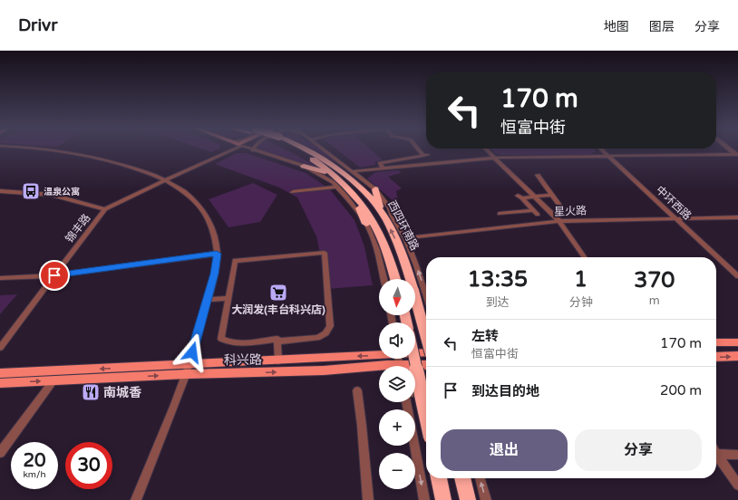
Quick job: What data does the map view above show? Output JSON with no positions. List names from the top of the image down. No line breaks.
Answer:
{"streets":{"highway":["西四环南路"],"main road":["科兴路"],"street":["中环西路","星火路","锦丰路"]},"crossings":[["中环西路","星火路"],["星火路","西四环南路"]],"places":{"bus stop":["温泉公寓"],"supermarket":["大润发(丰台科兴店)"],"restaurant":["南城香"]},"north":"bottom","page":{"header":"Drivr","nav":["地图","图层","分享"],"turn":["170 m","恒富中街"],"eta":["13:35","到达","1","分钟","370","m"],"map_buttons":["+","−"],"list":[{"name":"左转","note":"恒富中街","value":"170 m"},{"name":"到达目的地","value":"200 m"}],"buttons":["退出","分享"],"speed":"20 km/h","limit":"30"}}
